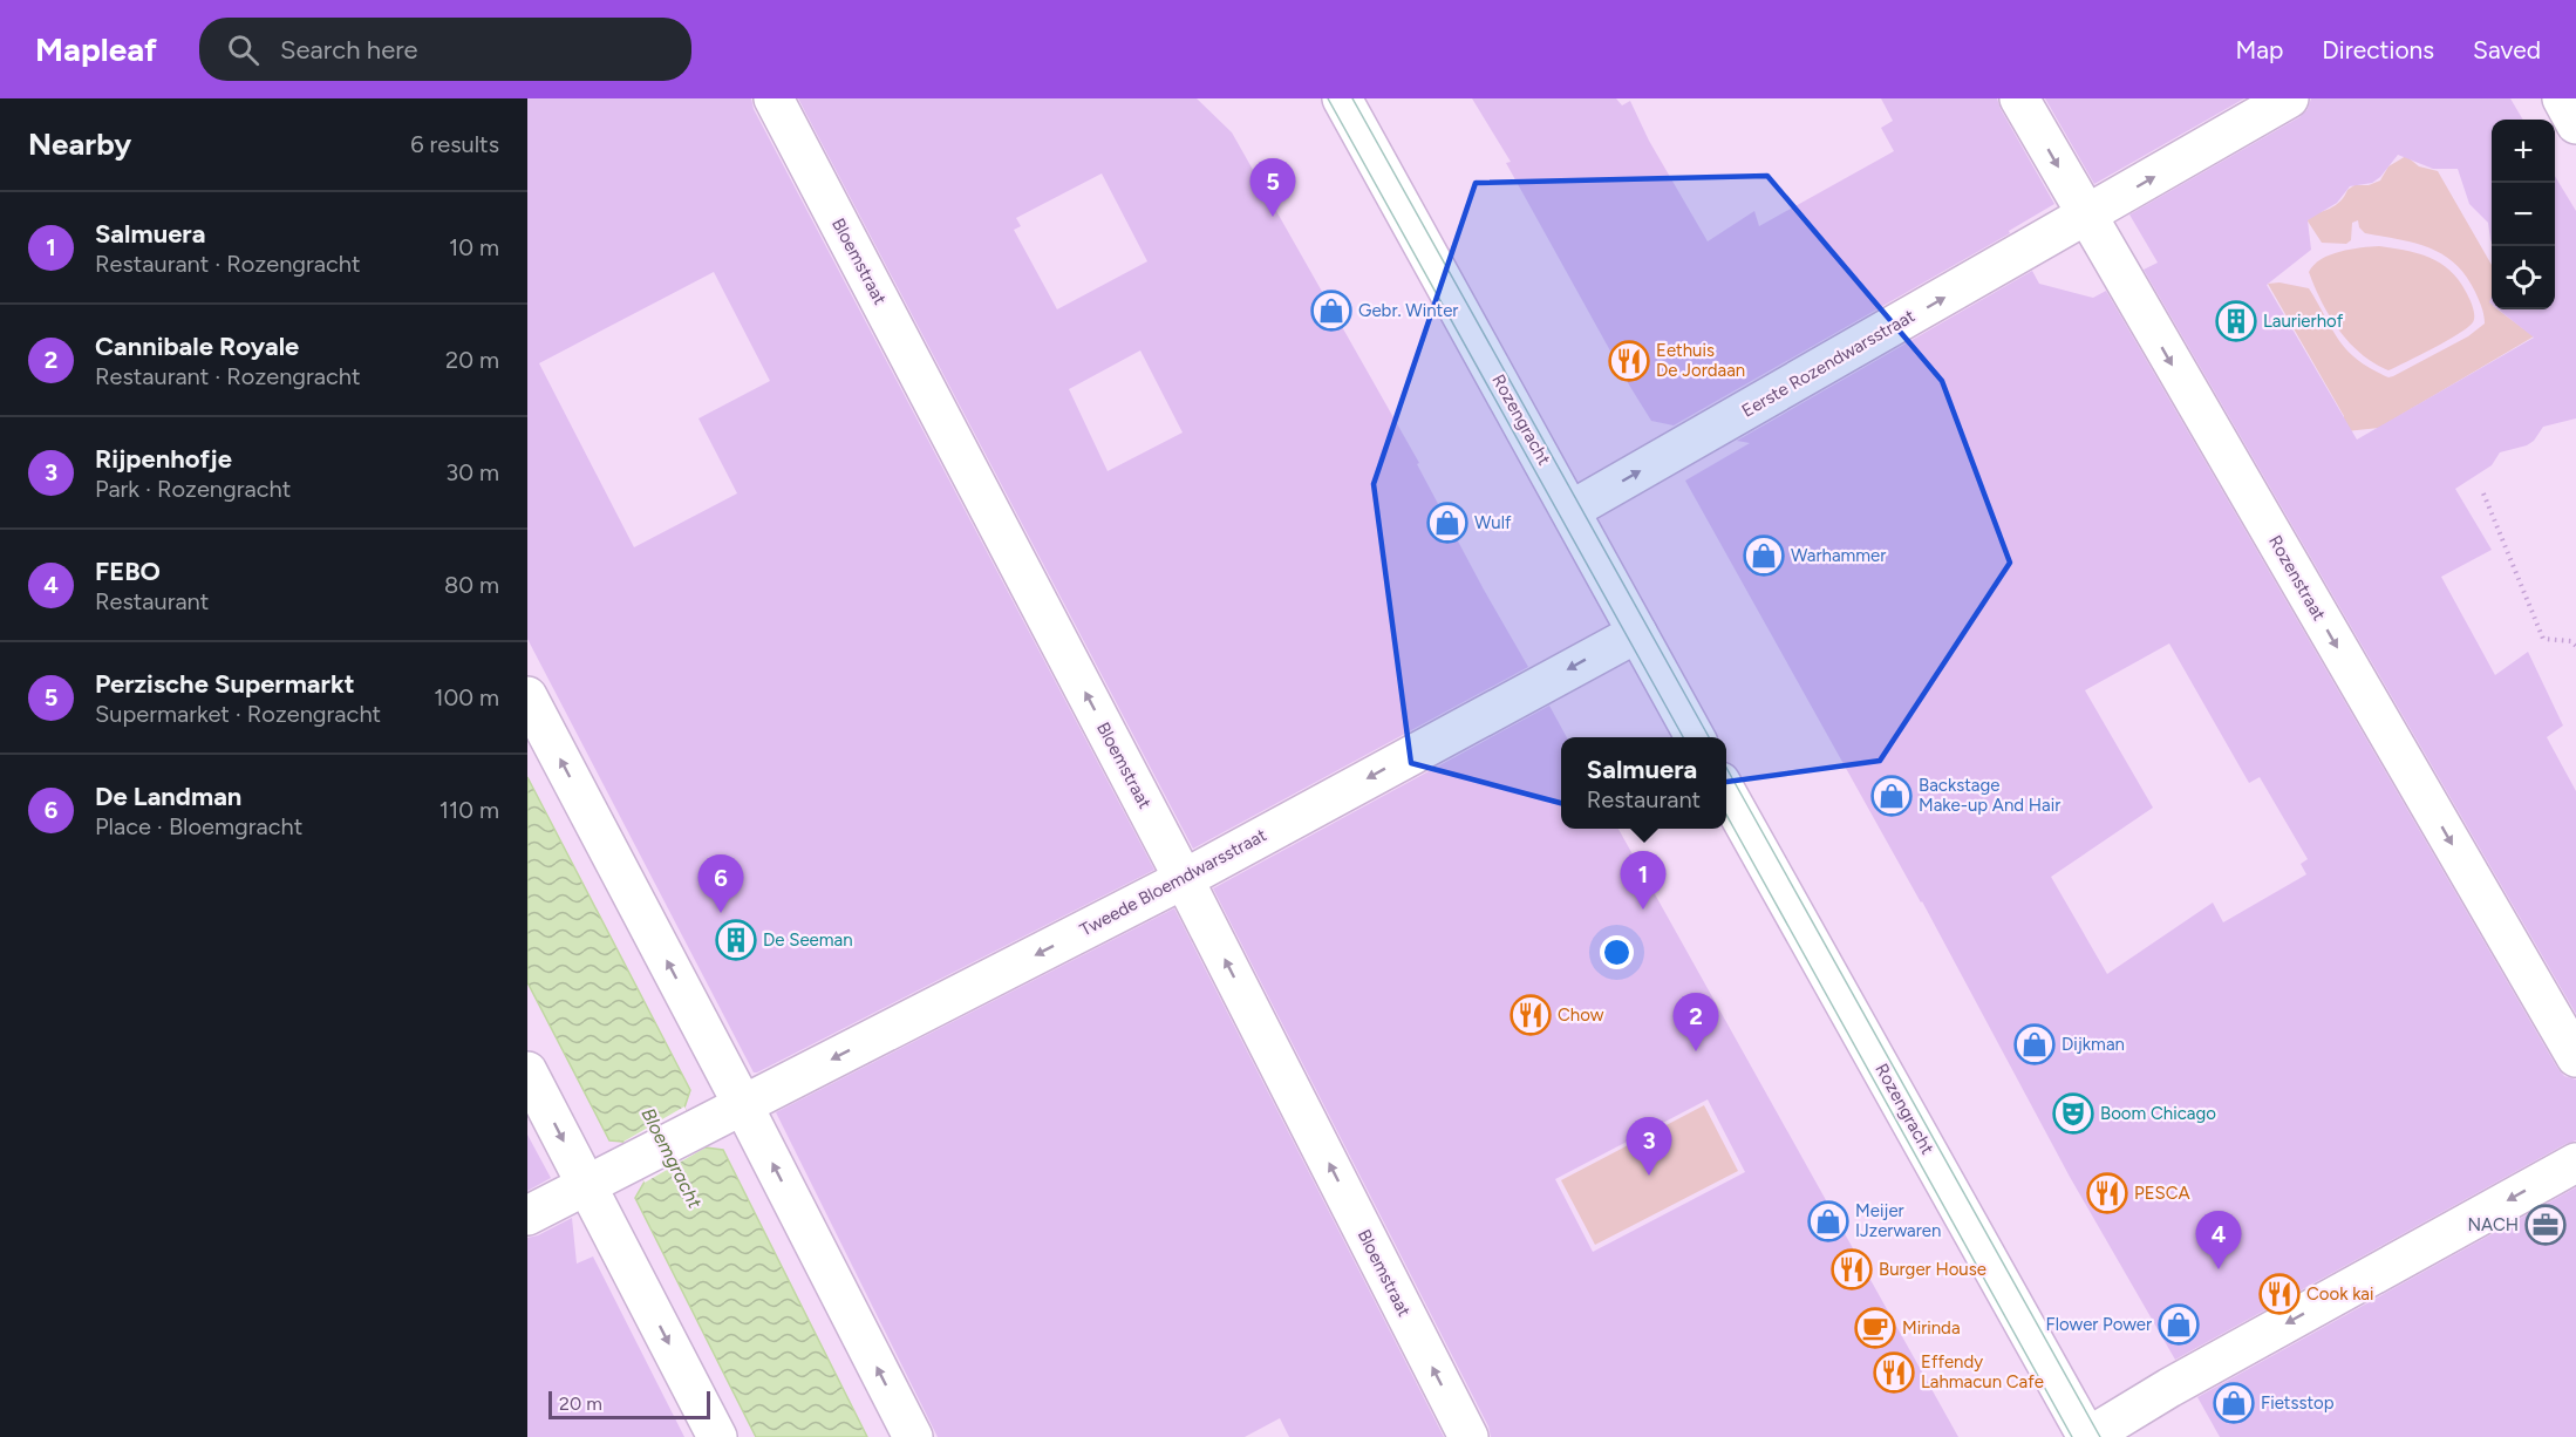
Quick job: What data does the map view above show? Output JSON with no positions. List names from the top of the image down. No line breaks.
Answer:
{"streets":{"street":["Bloemstraat","Eerste Rozendwarsstraat","Rozengracht","Rozenstraat","Tweede Bloemdwarsstraat"]},"crossings":[["Bloemstraat","Tweede Bloemdwarsstraat"],["Eerste Rozendwarsstraat","Rozengracht"],["Eerste Rozendwarsstraat","Rozenstraat"],["Rozengracht","Tweede Bloemdwarsstraat"]],"one_way":["Bloemstraat","Eerste Rozendwarsstraat","Rozenstraat","Tweede Bloemdwarsstraat"],"water":["Bloemgracht"],"places":{"shop":["Gebr. Winter","Wulf","Warhammer","Backstage Make-up And Hair","Dijkman","Meijer IJzerwaren","Flower Power","Fietsstop"],"building":["Laurierhof","De Seeman"],"restaurant":["Eethuis De Jordaan","Chow","PESCA","Burger House","Cook kai","Effendy Lahmacun Cafe"],"theatre":["Boom Chicago"],"office":["NACH"],"cafe":["Mirinda"]},"scale_bar":"20 m","page":{"header":"Mapleaf","search":"Search here","nav":["Map","Directions","Saved"],"heading":["Nearby","6 results"],"map_buttons":["+","−"],"pins":["5","1","6","2","3","4"],"list":[{"mark":"1","name":"Salmuera","note":"Restaurant · Rozengracht","value":"10 m"},{"mark":"2","name":"Cannibale Royale","note":"Restaurant · Rozengracht","value":"20 m"},{"mark":"3","name":"Rijpenhofje","note":"Park · Rozengracht","value":"30 m"},{"mark":"4","name":"FEBO","note":"Restaurant","value":"80 m"},{"mark":"5","name":"Perzische Supermarkt","note":"Supermarket · Rozengracht","value":"100 m"},{"mark":"6","name":"De Landman","note":"Place · Bloemgracht","value":"110 m"}],"popup":["Salmuera","Restaurant"],"scale":"20 m"}}
